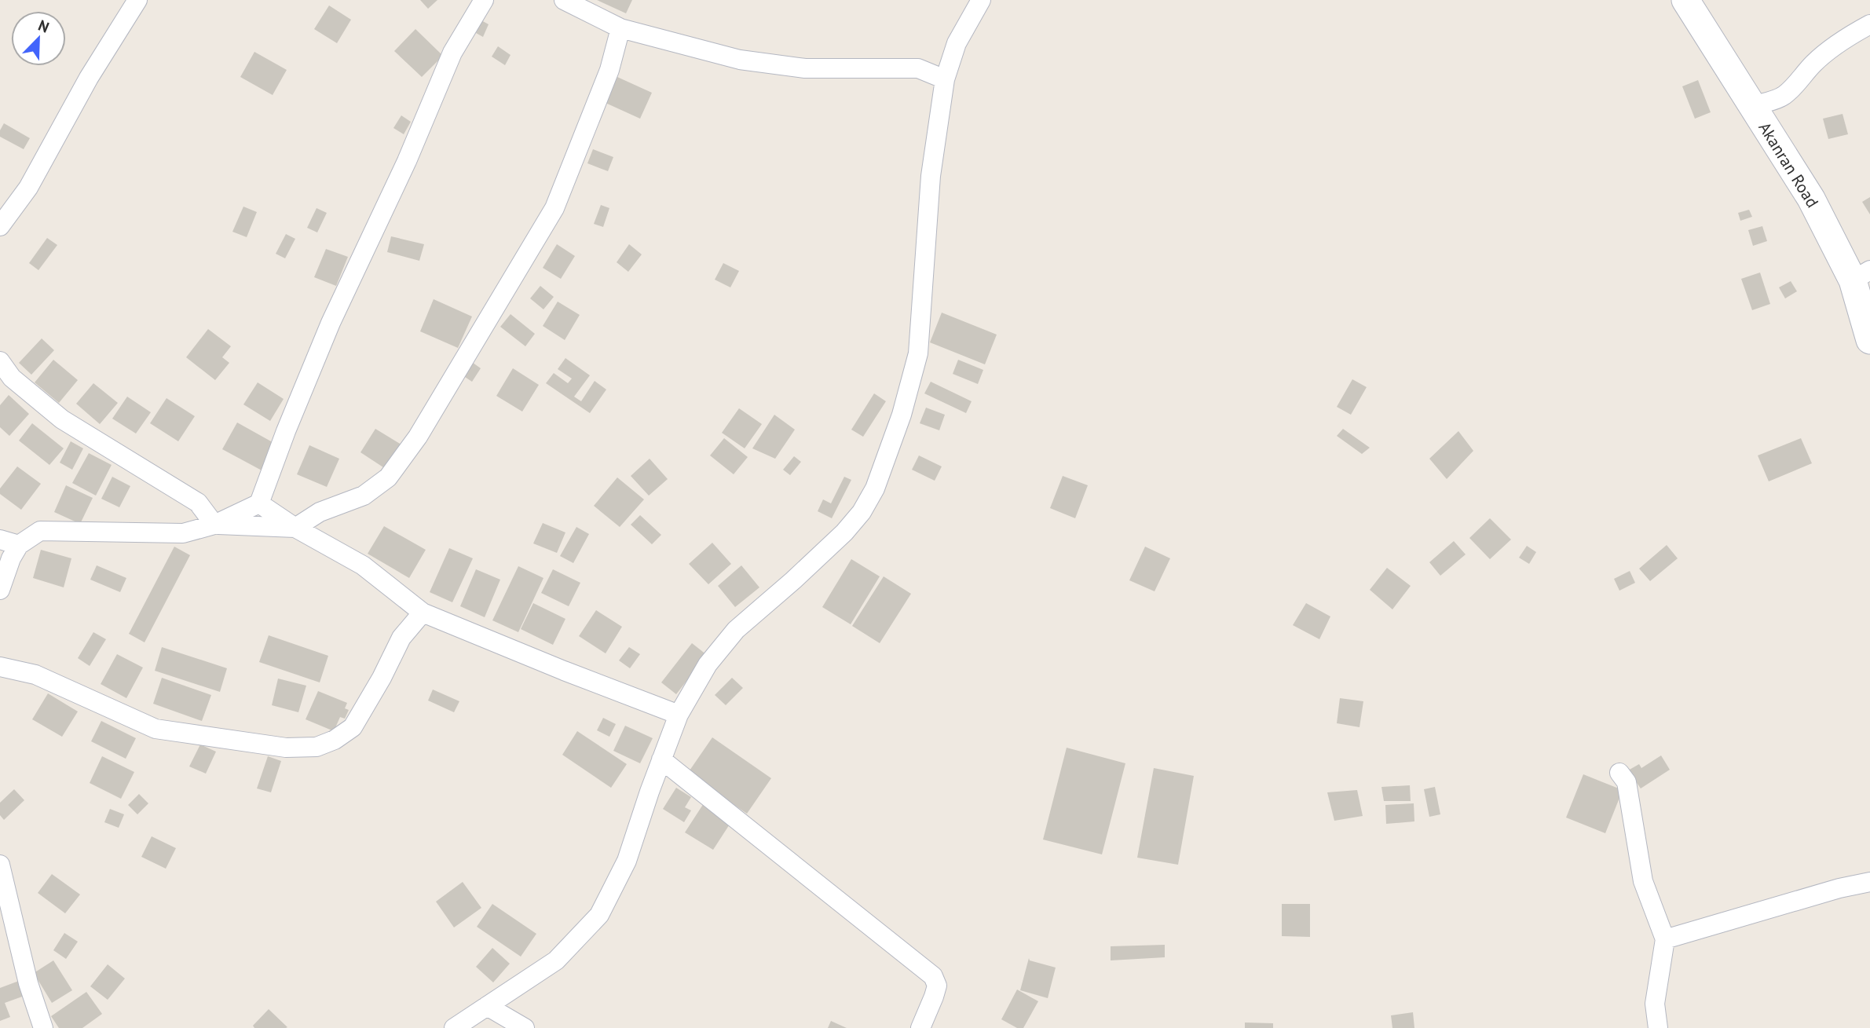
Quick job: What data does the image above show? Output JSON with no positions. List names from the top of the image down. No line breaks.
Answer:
{"streets":{"main road":["Akanran Road"]},"north":"top right"}
